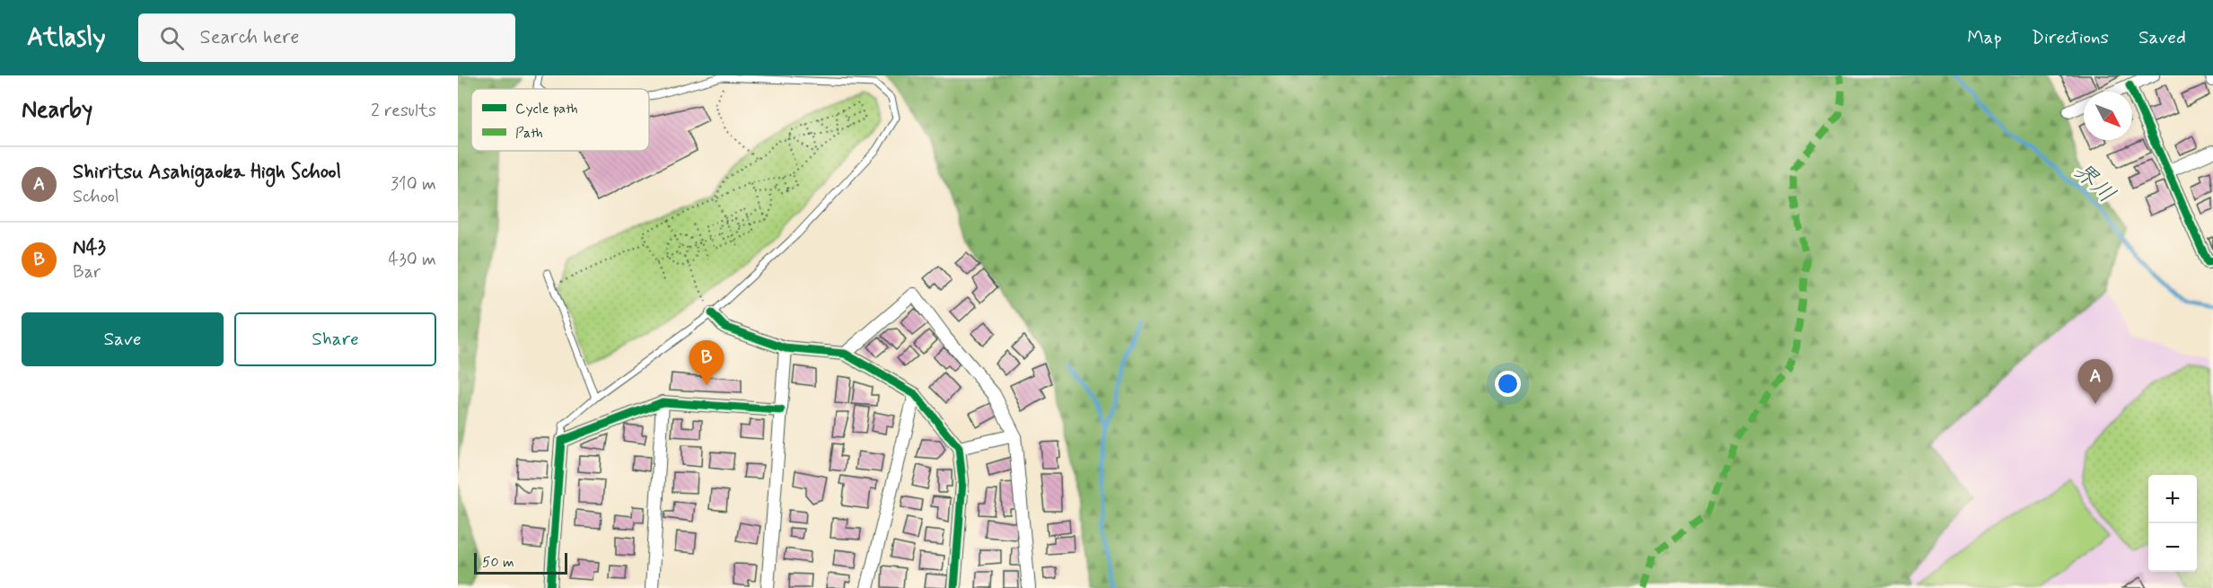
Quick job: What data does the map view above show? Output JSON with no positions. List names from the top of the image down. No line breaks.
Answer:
{"water":["界川"],"legend":["Cycle path","Path"],"scale_bar":"50 m","north":"bottom right","page":{"header":"Atlasly","search":"Search here","nav":["Map","Directions","Saved"],"heading":["Nearby","2 results"],"list":[{"mark":"A","name":"Shiritsu Asahigaoka High School","note":"School","value":"310 m"},{"mark":"B","name":"N43","note":"Bar","value":"430 m"}],"buttons":["Save","Share"],"pins":["B","A"],"map_buttons":["+","−"],"scale":"50 m"}}
